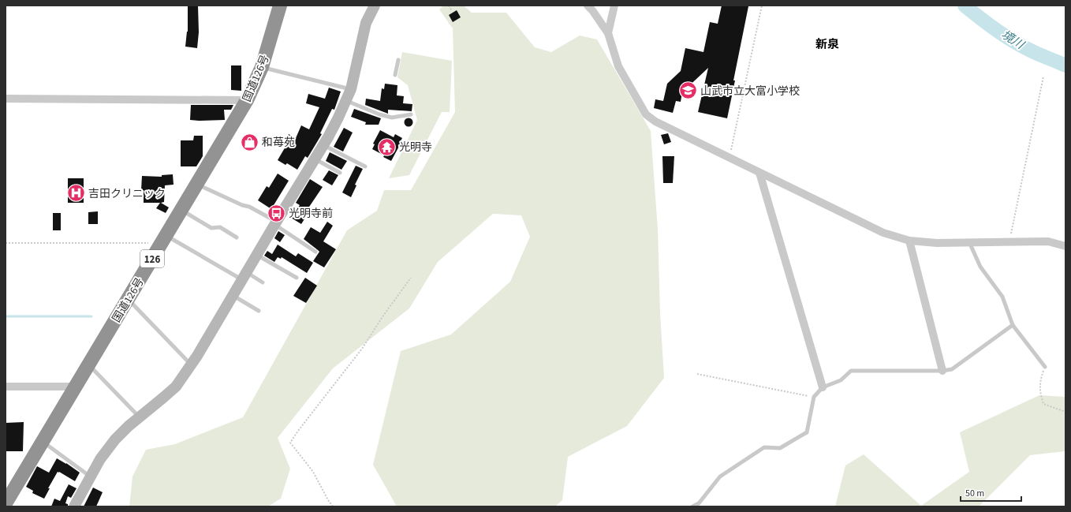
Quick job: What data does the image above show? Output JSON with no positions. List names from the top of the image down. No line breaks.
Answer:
{"streets":{"highway":["国道126号","126"]},"districts":["新泉"],"water":["境川"],"places":{"school or university":["山武市立大富小学校"],"shop":["和苺苑"],"temple":["光明寺"],"hospital":["吉田クリニック"],"bus stop":["光明寺前"]},"scale_bar":"50 m"}
